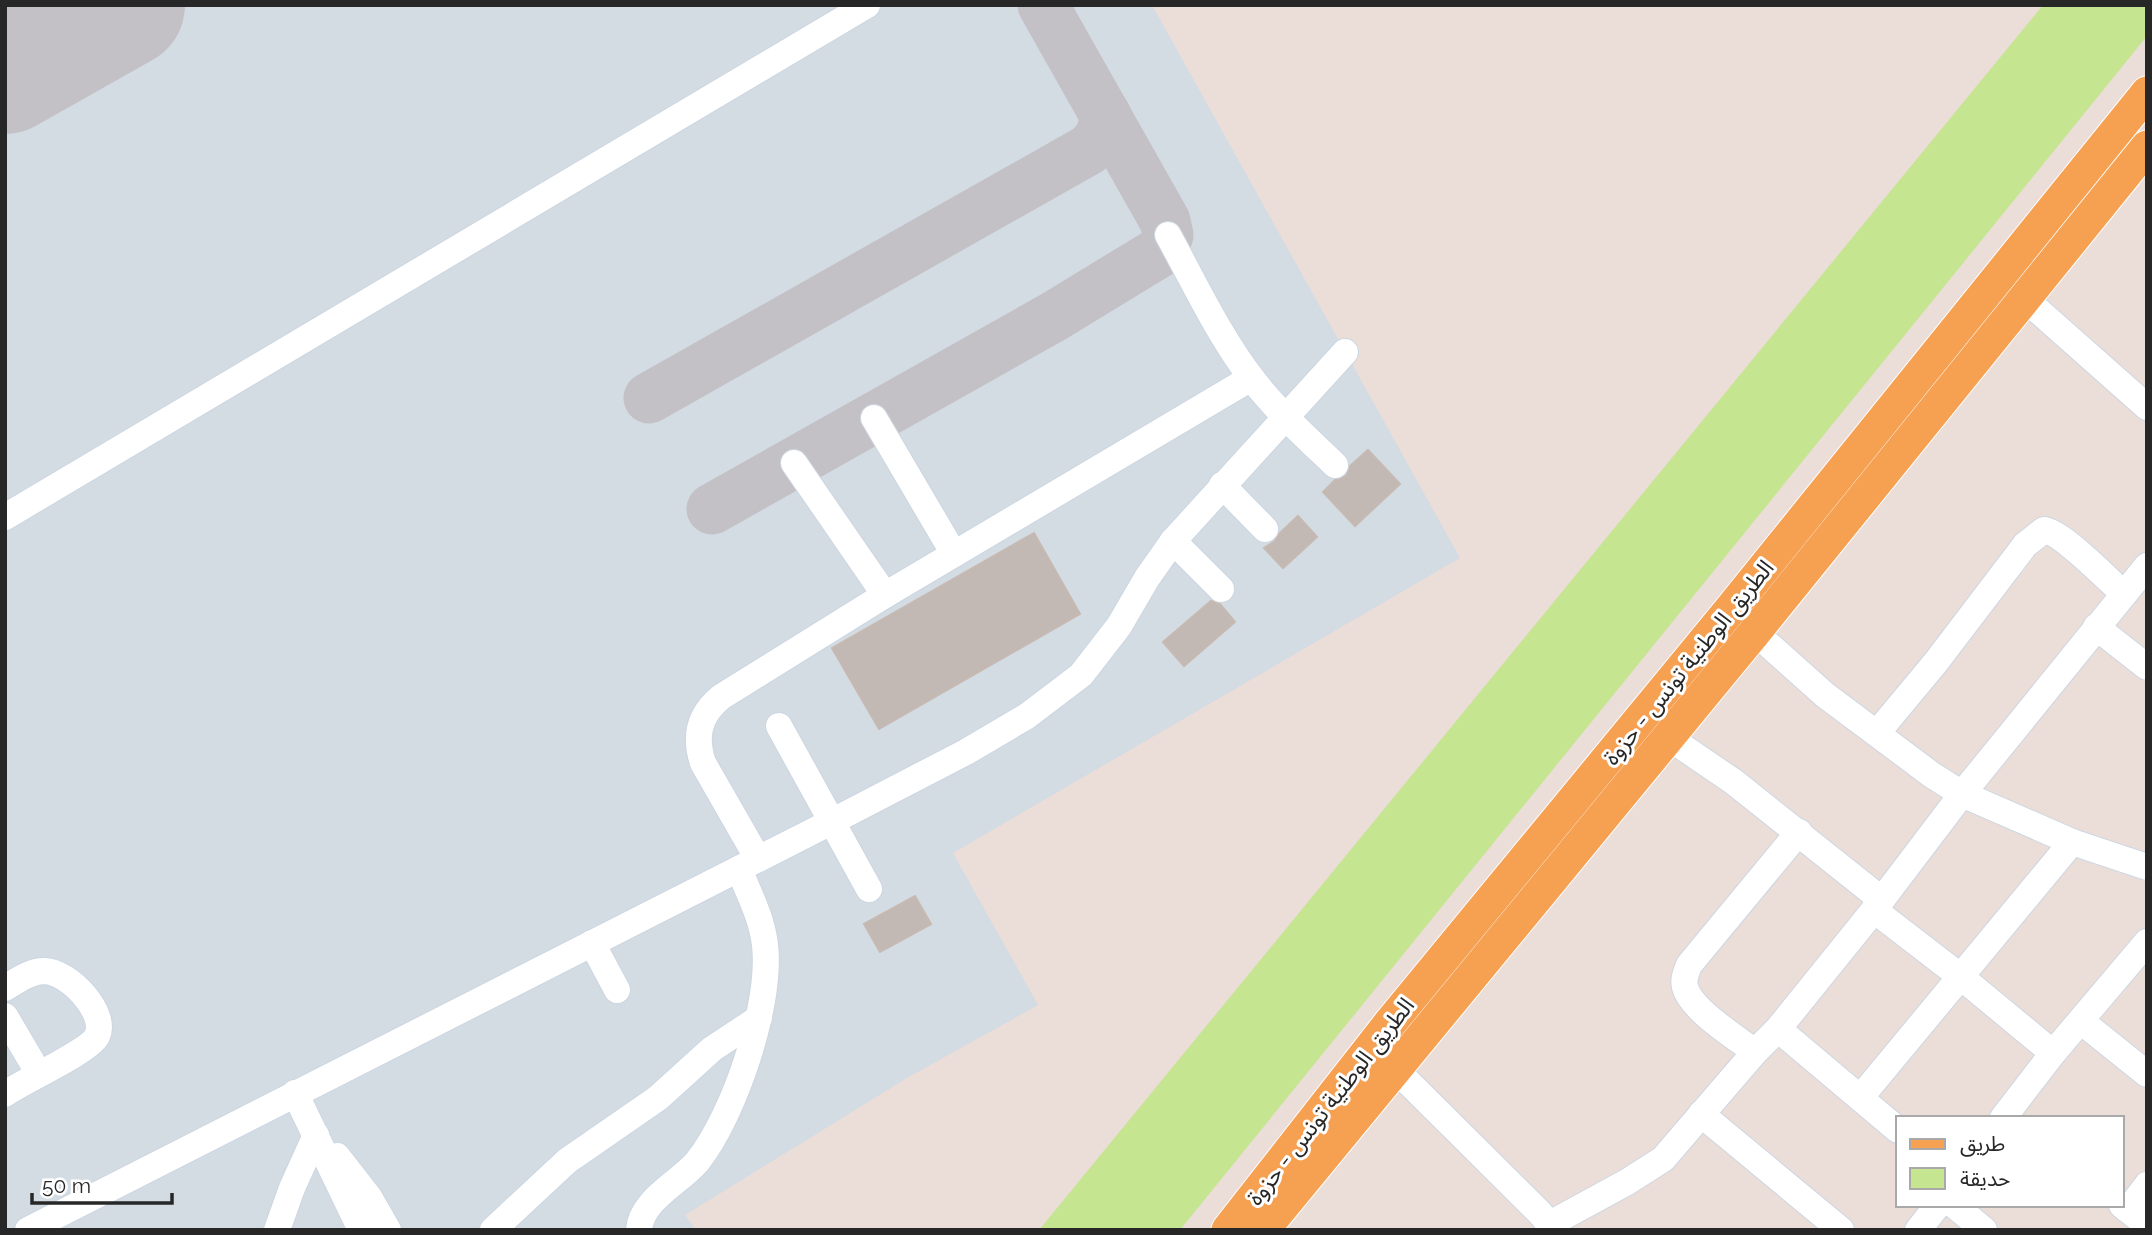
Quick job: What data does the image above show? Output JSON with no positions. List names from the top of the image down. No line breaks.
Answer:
{"streets":{"main road":["الطريق الوطنية تونس - حزوة"]},"legend":["طريق","حديقة"],"scale_bar":"50 m"}
